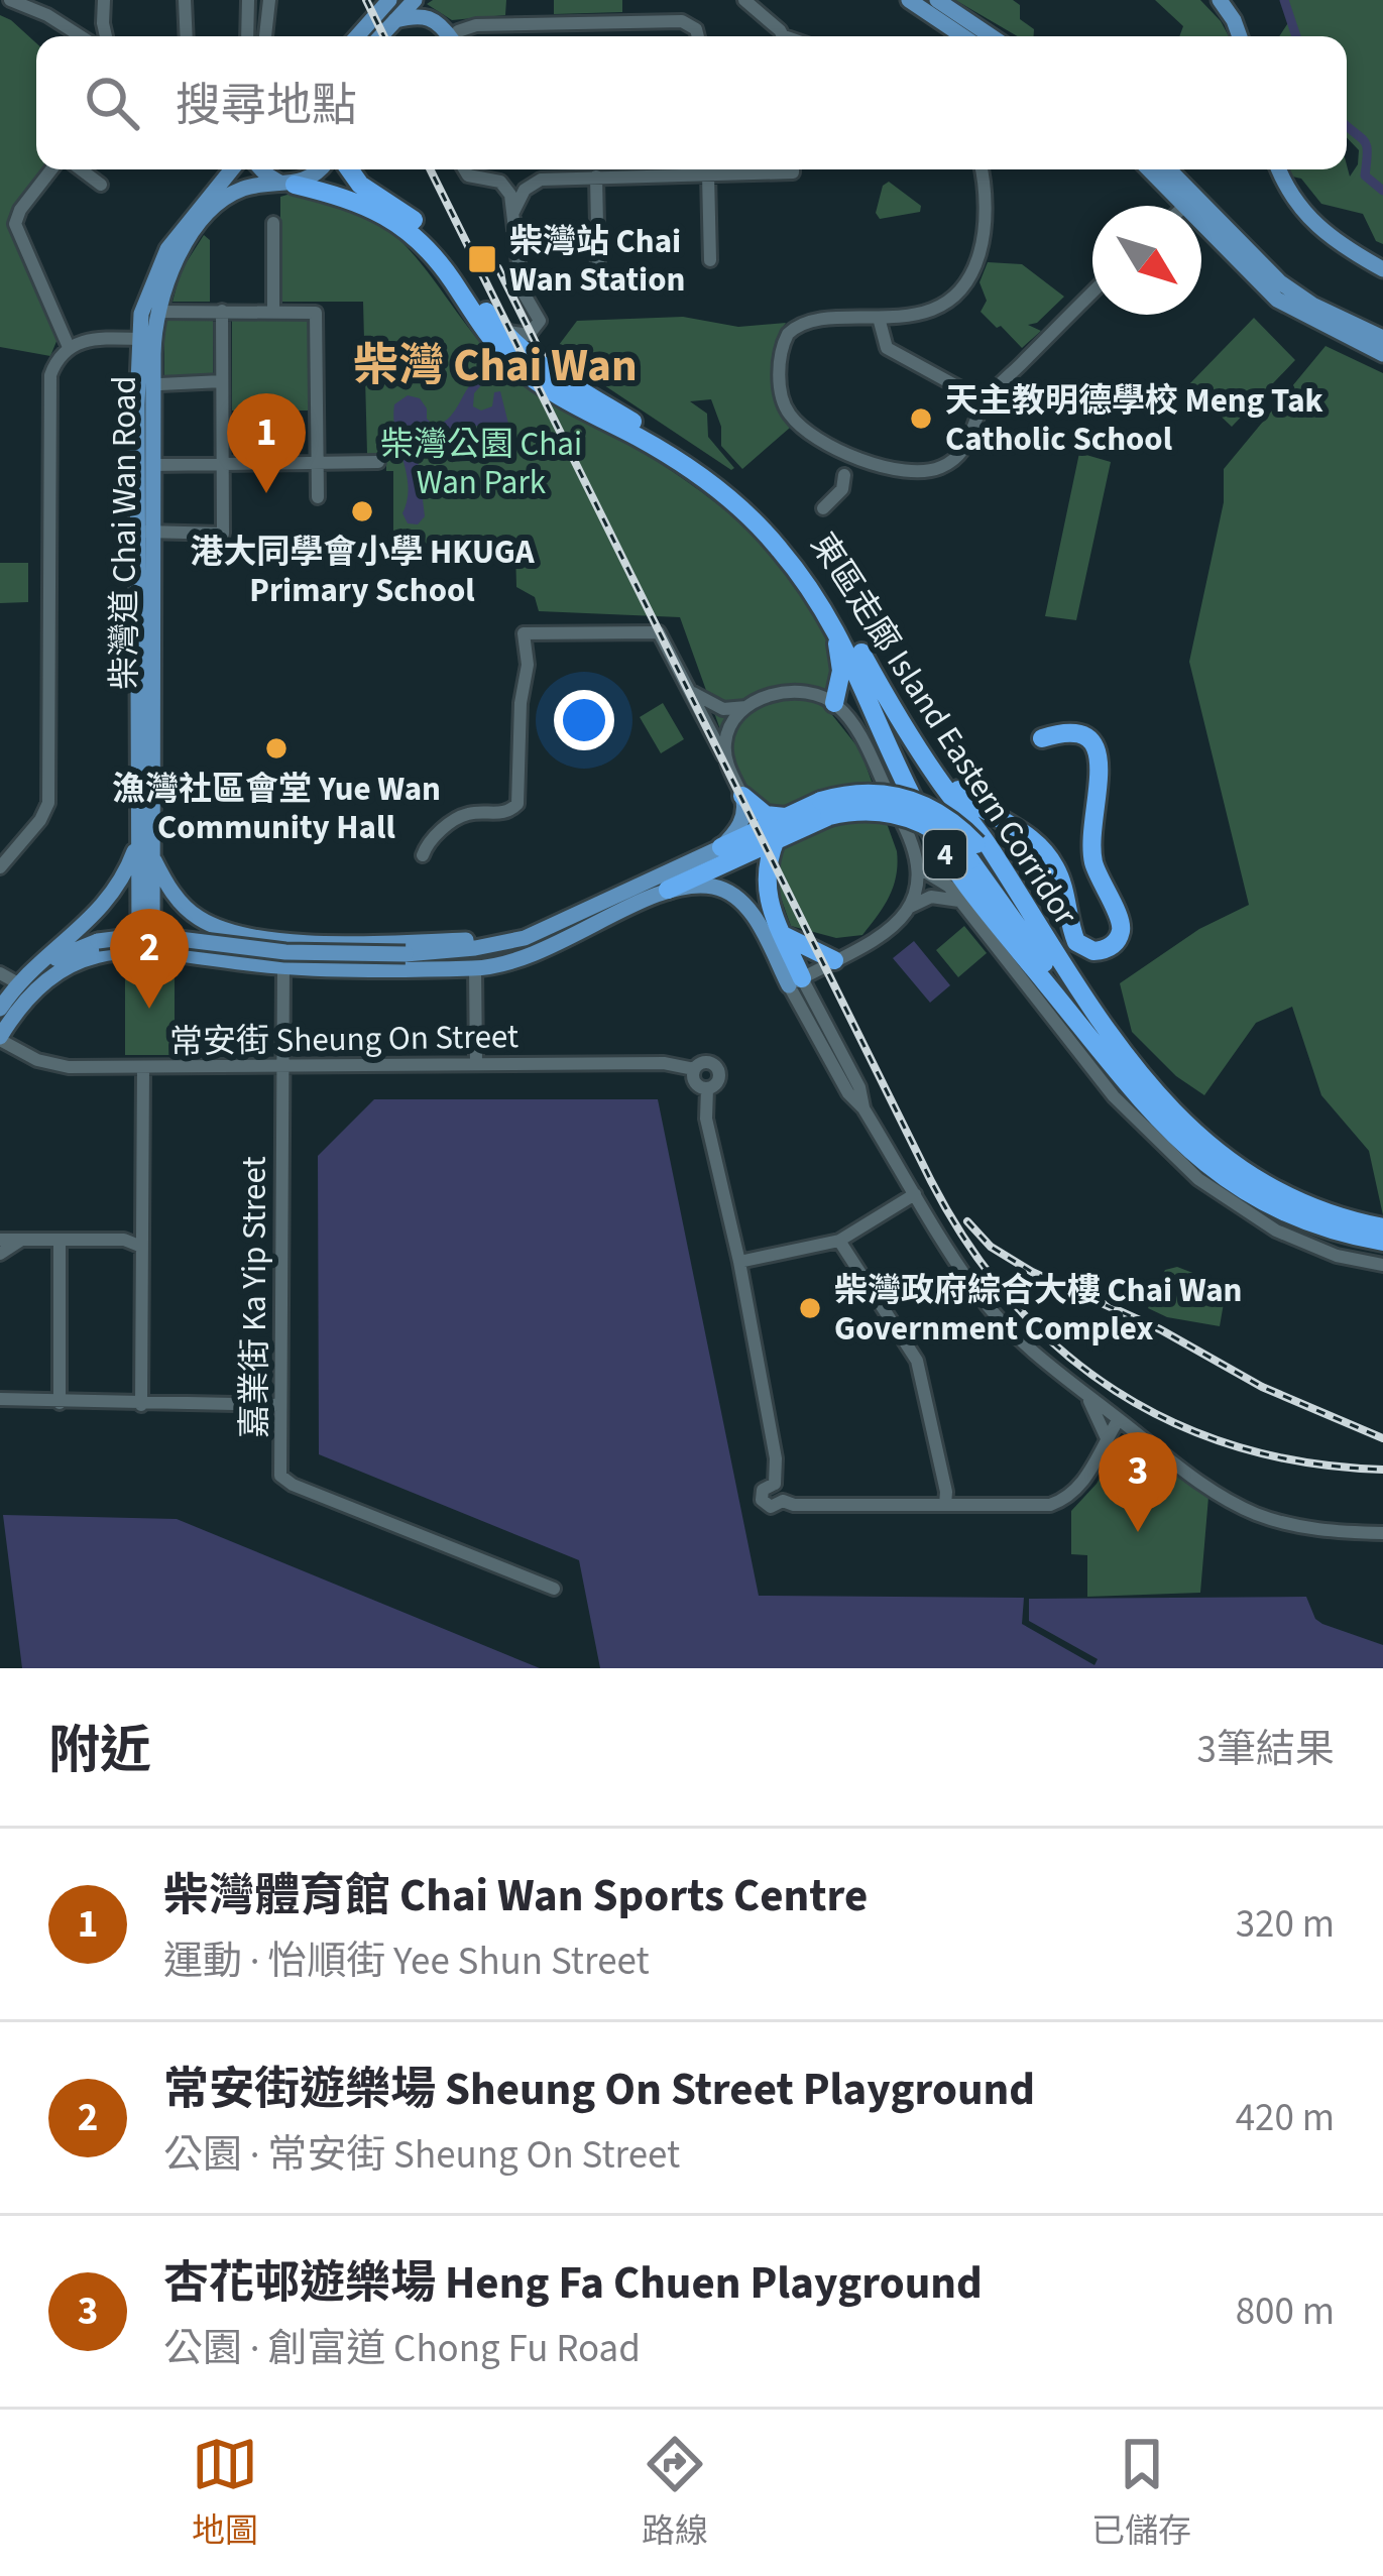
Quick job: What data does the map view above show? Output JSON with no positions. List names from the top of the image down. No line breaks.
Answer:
{"streets":{"highway":["東區走廊 Island Eastern Corridor","4"],"main road":["柴灣道 Chai Wan Road"],"street":["常安街 Sheung On Street","嘉業街 Ka Yip Street"]},"crossings":[["柴灣道 Chai Wan Road","東區走廊 Island Eastern Corridor"],["常安街 Sheung On Street","嘉業街 Ka Yip Street"]],"districts":["柴灣 Chai Wan"],"parks":["柴灣公園 Chai Wan Park"],"places":{"transit":["柴灣站 Chai Wan Station"],"other":["天主教明德學校 Meng Tak Catholic School","港大同學會小學 HKUGA Primary School","漁灣社區會堂 Yue Wan Community Hall","柴灣政府綜合大樓 Chai Wan Government Complex"]},"north":"bottom right","page":{"search":"搜尋地點","pins":["1","2","3"],"heading":["附近","3筆結果"],"list":[{"mark":"1","name":"柴灣體育館 Chai Wan Sports Centre","note":"運動 · 怡順街 Yee Shun Street","value":"320 m"},{"mark":"2","name":"常安街遊樂場 Sheung On Street Playground","note":"公園 · 常安街 Sheung On Street","value":"420 m"},{"mark":"3","name":"杏花邨遊樂場 Heng Fa Chuen Playground","note":"公園 · 創富道 Chong Fu Road","value":"800 m"}],"nav":["地圖","路線","已儲存"]}}
